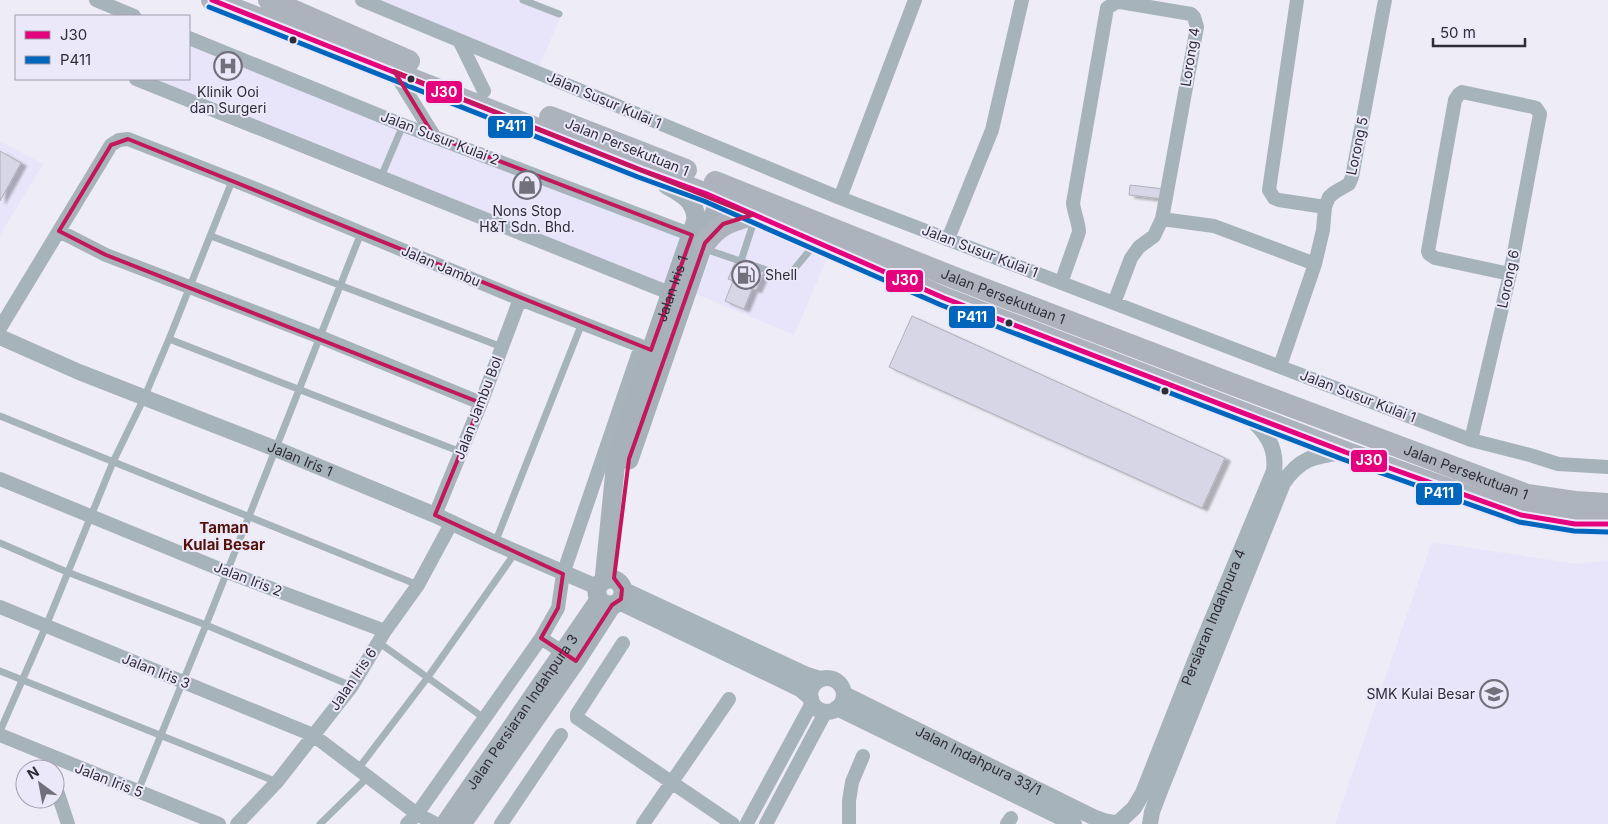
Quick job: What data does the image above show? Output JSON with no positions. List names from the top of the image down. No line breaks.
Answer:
{"streets":{"highway":["Jalan Persekutuan 1"],"main road":["Jalan Iris 1","Jalan Persiaran Indahpura 3"],"street":["Lorong 4","Jalan Susur Kulai 1","Jalan Susur Kulai 2","Lorong 5","Jalan Jambu","Lorong 6","Jalan Jambu Bol","Jalan Iris 2","Persiaran Indahpura 4","Jalan Iris 3","Jalan Iris 6","Jalan Indahpura 33/1","Jalan Iris 5"]},"crossings":[["Lorong 4","Jalan Susur Kulai 1"],["Jalan Susur Kulai 1","Lorong 6"],["Jalan Susur Kulai 2","Jalan Iris 1"],["Jalan Persekutuan 1","Jalan Iris 1"],["Jalan Persekutuan 1","Persiaran Indahpura 4"],["Jalan Jambu","Jalan Iris 1"],["Jalan Jambu","Jalan Jambu Bol"],["Jalan Iris 1","Jalan Jambu Bol"],["Jalan Iris 1","Jalan Iris 6"],["Jalan Iris 1","Jalan Persiaran Indahpura 3"],["Jalan Iris 1","Jalan Indahpura 33/1"],["Jalan Iris 2","Jalan Iris 6"],["Persiaran Indahpura 4","Jalan Indahpura 33/1"],["Jalan Iris 3","Jalan Iris 6"],["Jalan Persiaran Indahpura 3","Jalan Indahpura 33/1"]],"districts":["Taman Kulai Besar"],"places":{"hospital":["Klinik Ooi dan Surgeri"],"shop":["Nons Stop H&T Sdn. Bhd."],"fuel station":["Shell"],"school or university":["SMK Kulai Besar"]},"lines":["transit line J30","transit line P411"],"legend":["J30","P411"],"scale_bar":"50 m","north":"top left"}
